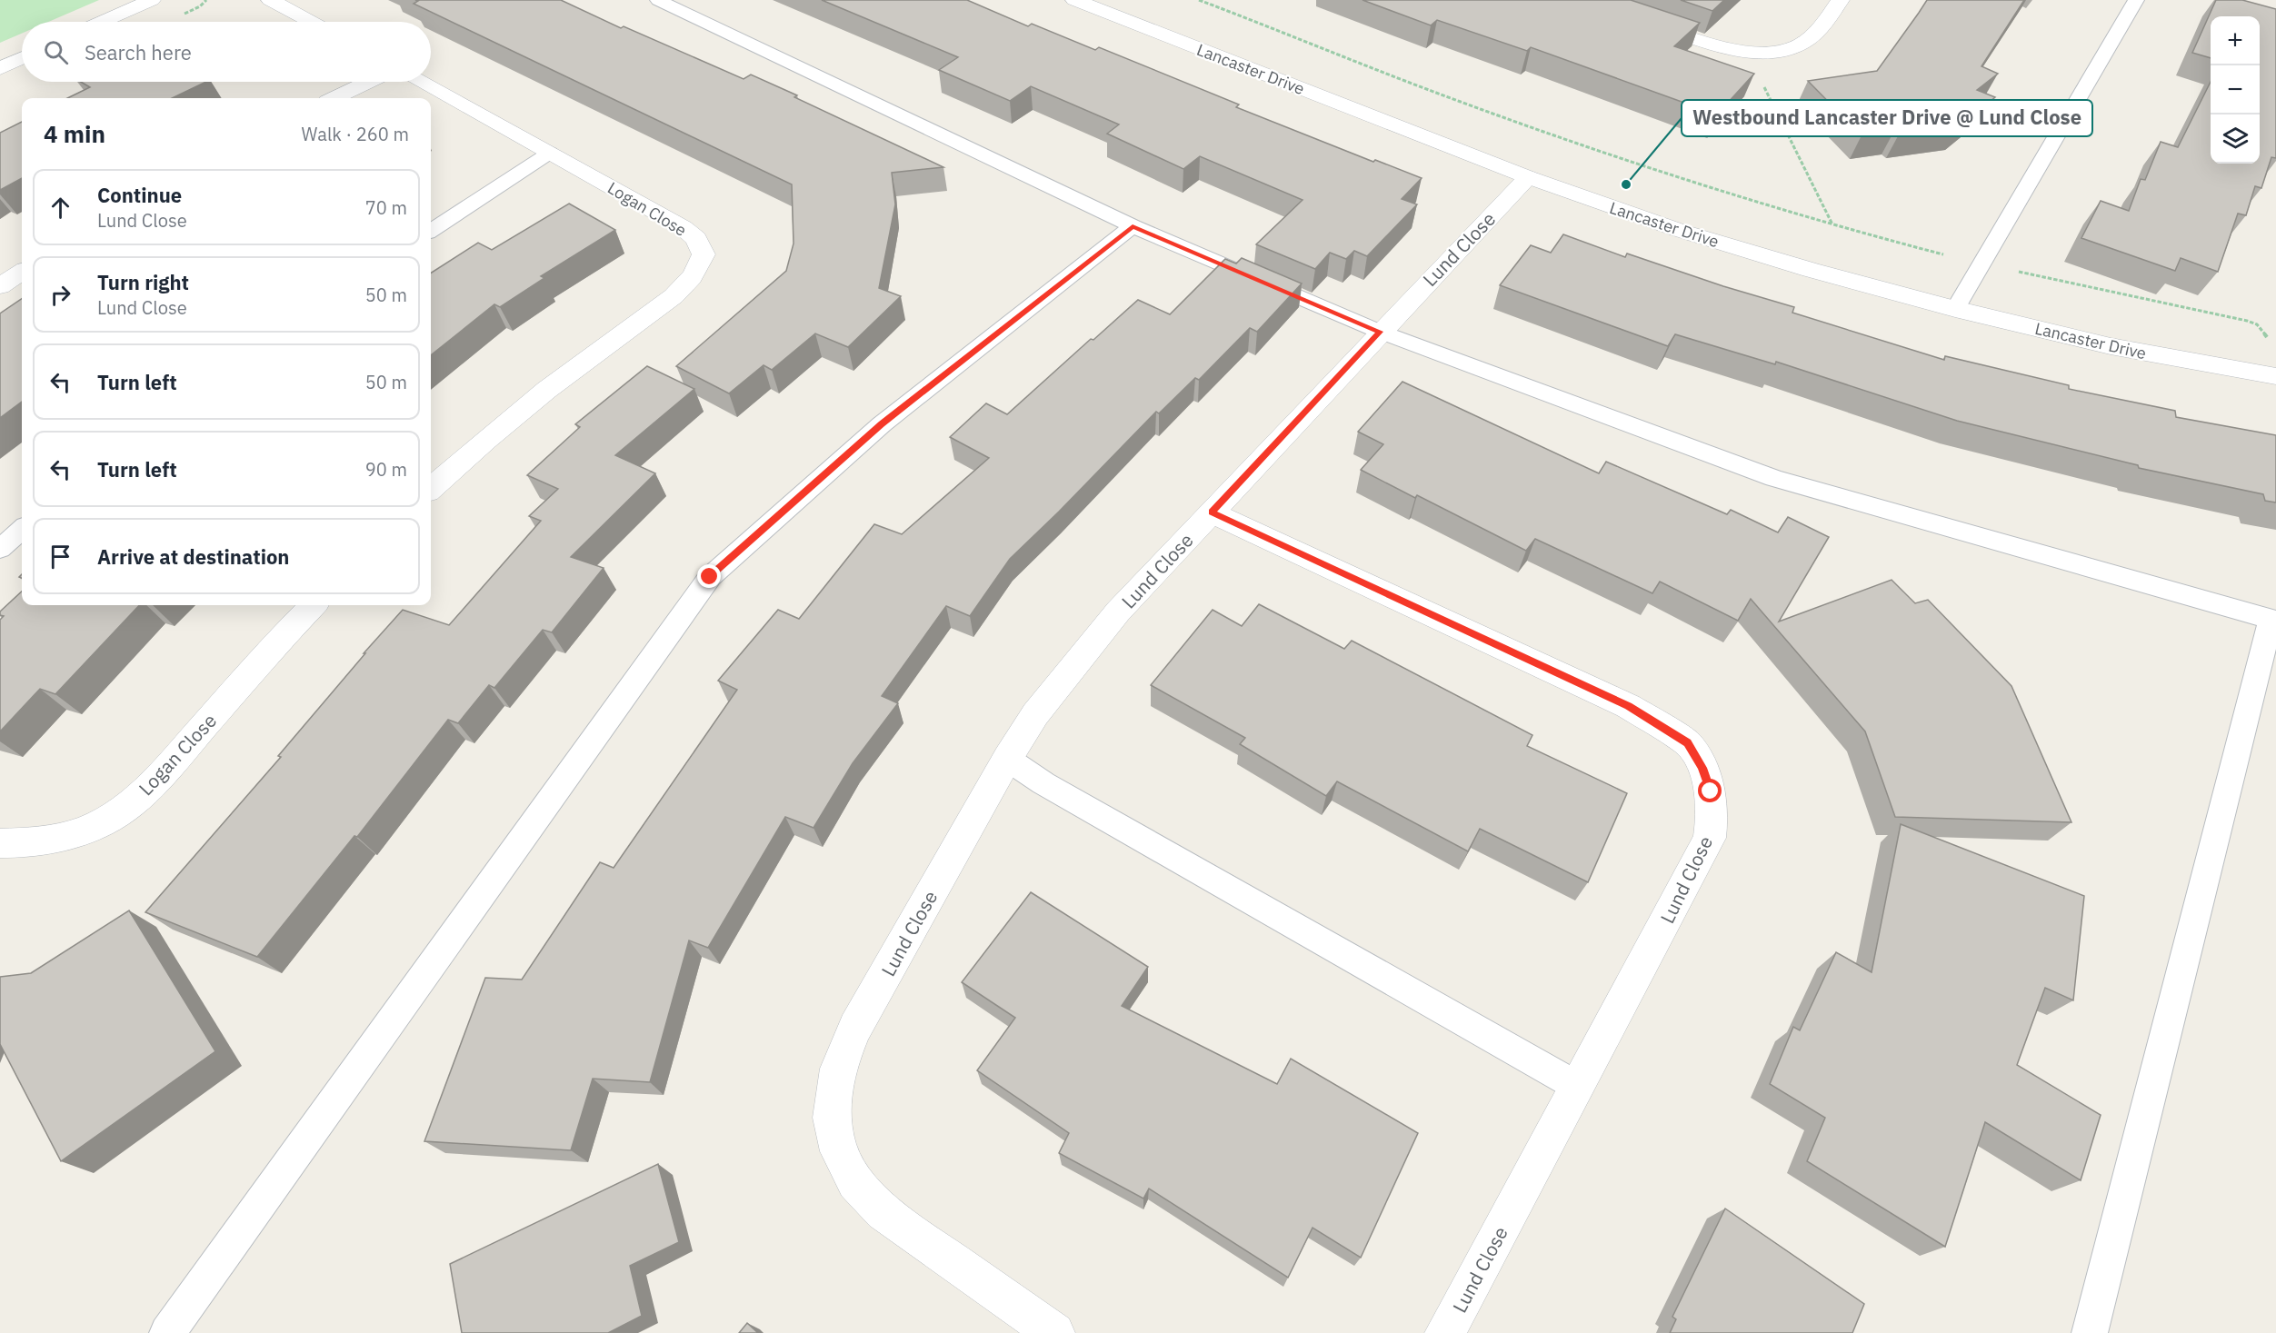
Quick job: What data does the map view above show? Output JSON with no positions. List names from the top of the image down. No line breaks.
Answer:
{"streets":{"street":["Lancaster Drive","Logan Close","Lund Close"]},"crossings":[["Lancaster Drive","Lund Close"]],"places":["Westbound Lancaster Drive @ Lund Close"],"page":{"map_buttons":["+","−"],"search":"Search here","heading":["4 min","Walk · 260 m"],"list":[["Continue","Lund Close","70 m"],["Turn right","Lund Close","50 m"],["Turn left","50 m"],["Turn left","90 m"],"Arrive at destination"]}}
